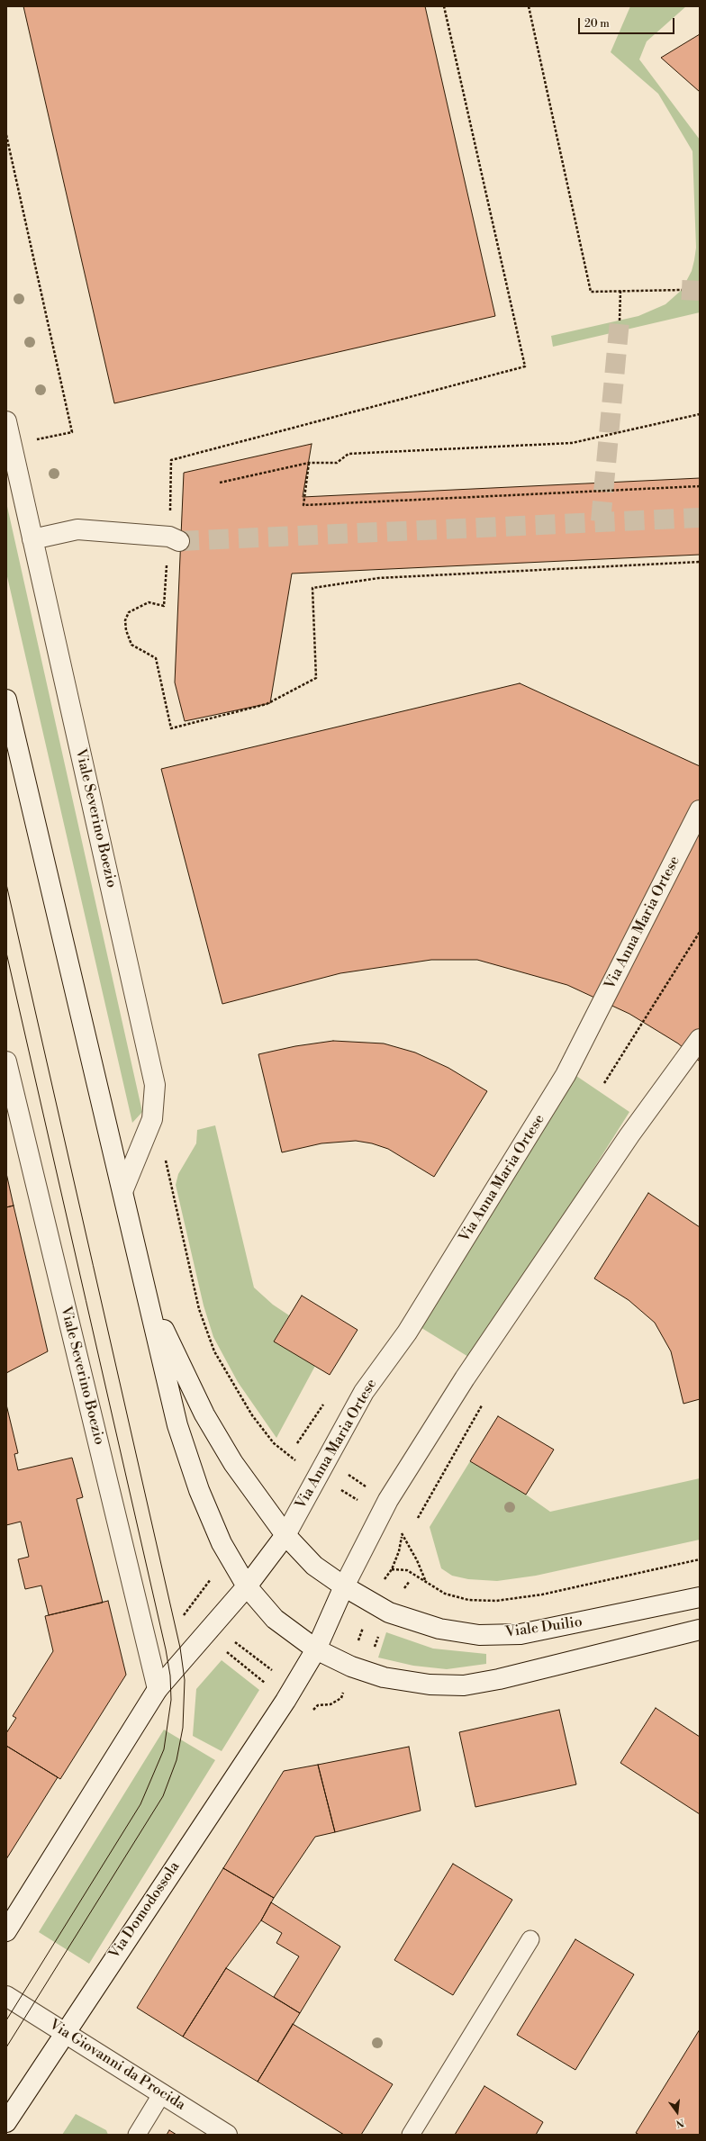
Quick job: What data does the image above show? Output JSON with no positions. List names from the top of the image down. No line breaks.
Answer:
{"streets":{"street":["Viale Severino Boezio","Via Anna Maria Ortese","Viale Duilio","Via Domodossola","Via Giovanni da Procida"]},"crossings":[["Viale Severino Boezio","Via Anna Maria Ortese"],["Via Anna Maria Ortese","Viale Duilio"],["Viale Duilio","Via Domodossola"],["Via Domodossola","Via Giovanni da Procida"]],"scale_bar":"20 m","north":"bottom"}
